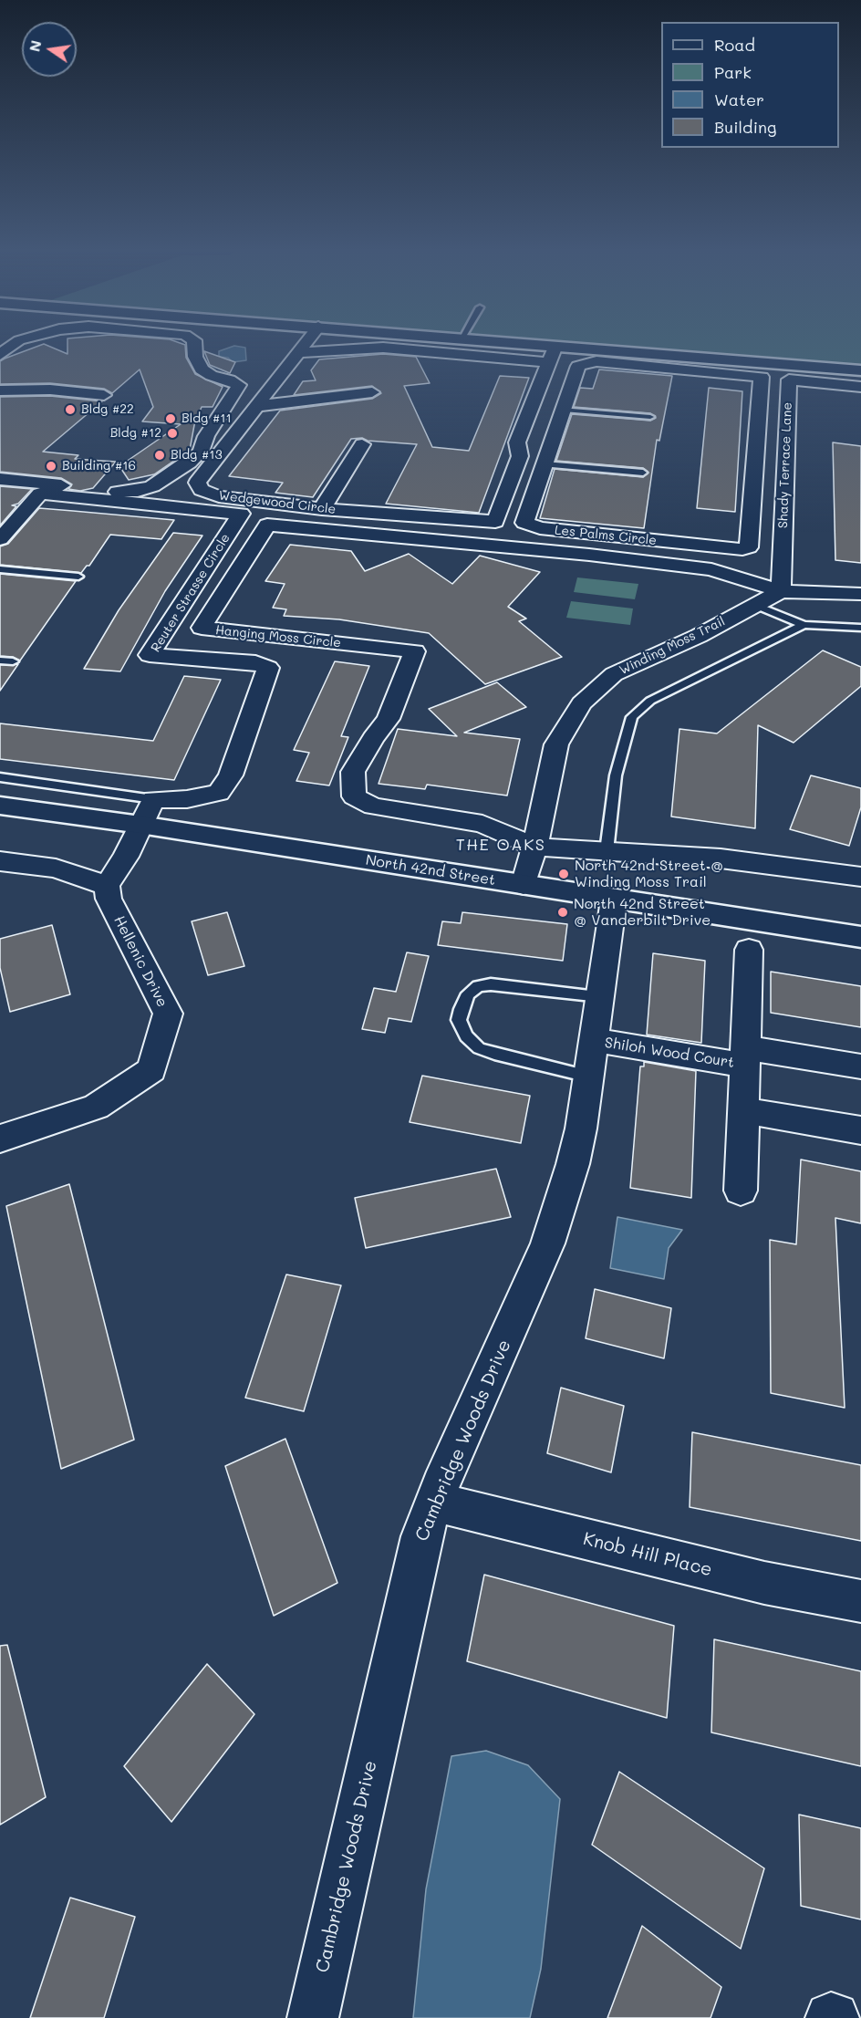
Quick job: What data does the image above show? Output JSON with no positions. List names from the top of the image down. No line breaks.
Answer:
{"streets":{"street":["Shady Terrace Lane","Wedgewood Circle","Les Palms Circle","Reuter Strasse Circle","Hanging Moss Circle","Winding Moss Trail","North 42nd Street","Hellenic Drive","Shiloh Wood Court","Cambridge Woods Drive","Knob Hill Place"]},"crossings":[["Shady Terrace Lane","Hanging Moss Circle"],["Shady Terrace Lane","Winding Moss Trail"],["Wedgewood Circle","Les Palms Circle"],["Hanging Moss Circle","Winding Moss Trail"],["Winding Moss Trail","North 42nd Street"],["North 42nd Street","Cambridge Woods Drive"],["Shiloh Wood Court","Cambridge Woods Drive"],["Cambridge Woods Drive","Knob Hill Place"]],"districts":["THE OAKS"],"places":["Bldg #22","Bldg #11","Bldg #12","Bldg #13","Building #16","North 42nd Street @ Winding Moss Trail","North 42nd Street @ Vanderbilt Drive"],"legend":["Road","Park","Water","Building"],"north":"left"}
